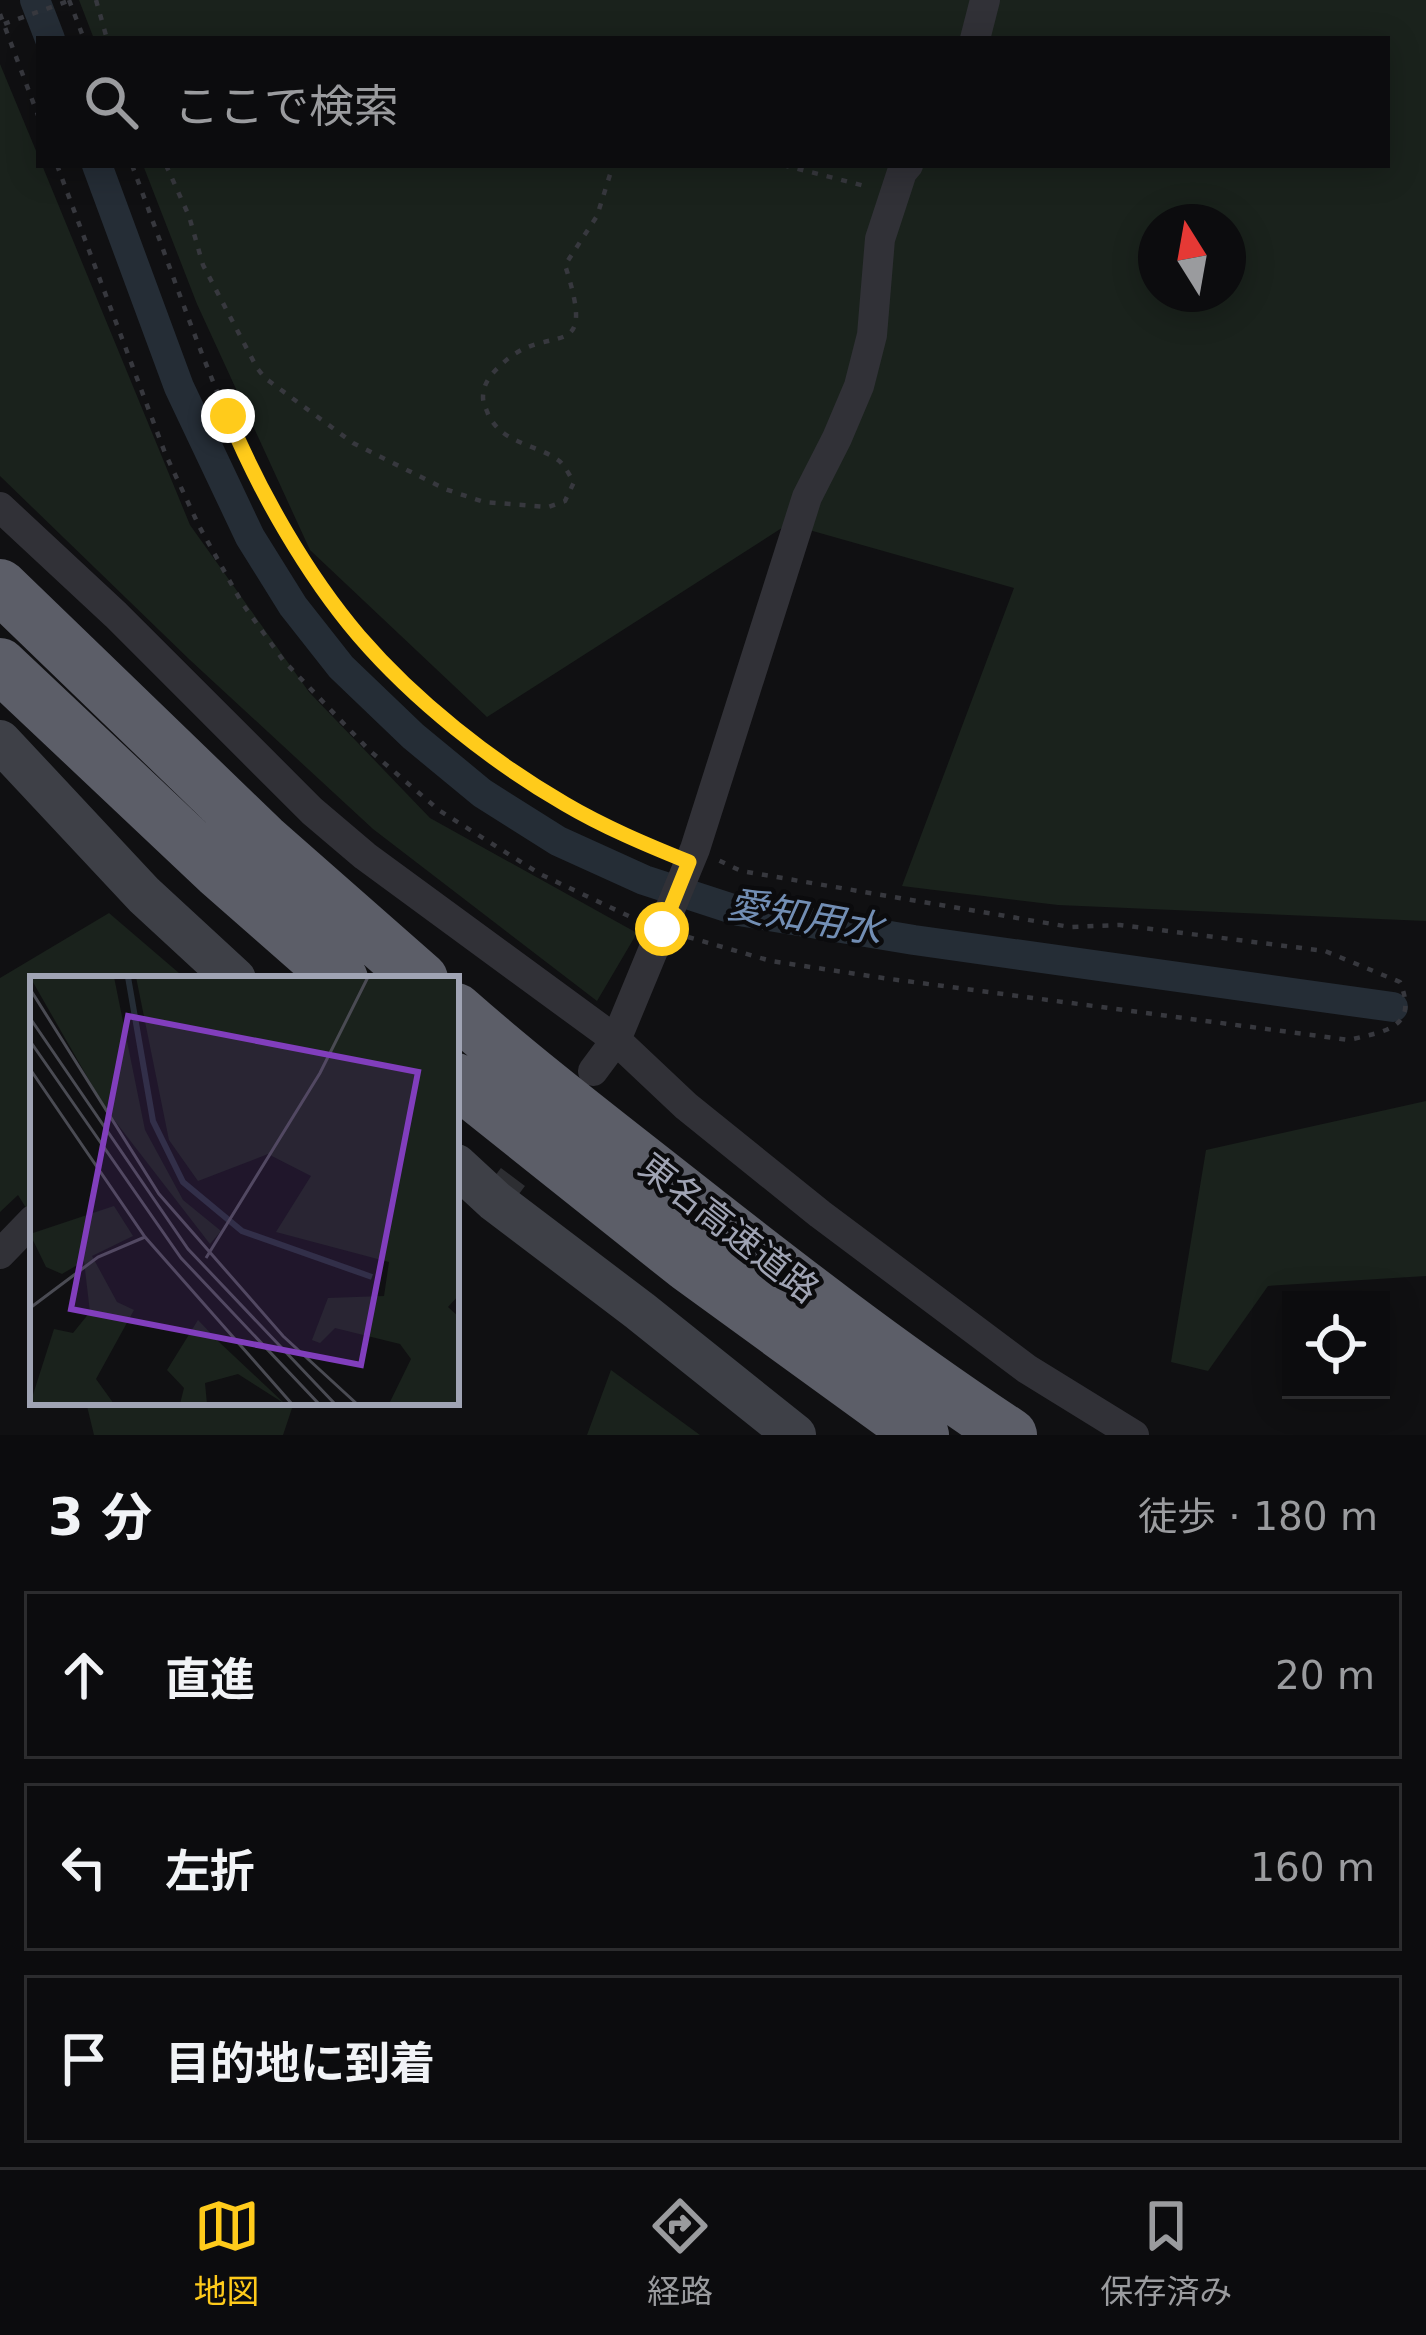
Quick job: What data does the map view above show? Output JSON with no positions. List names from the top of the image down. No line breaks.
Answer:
{"streets":{"highway":["東名高速道路"]},"water":["愛知用水"],"north":"top","page":{"search":"ここで検索","heading":["3 分","徒歩 · 180 m"],"list":[["直進","20 m"],["左折","160 m"],"目的地に到着"],"nav":["地図","経路","保存済み"]}}
